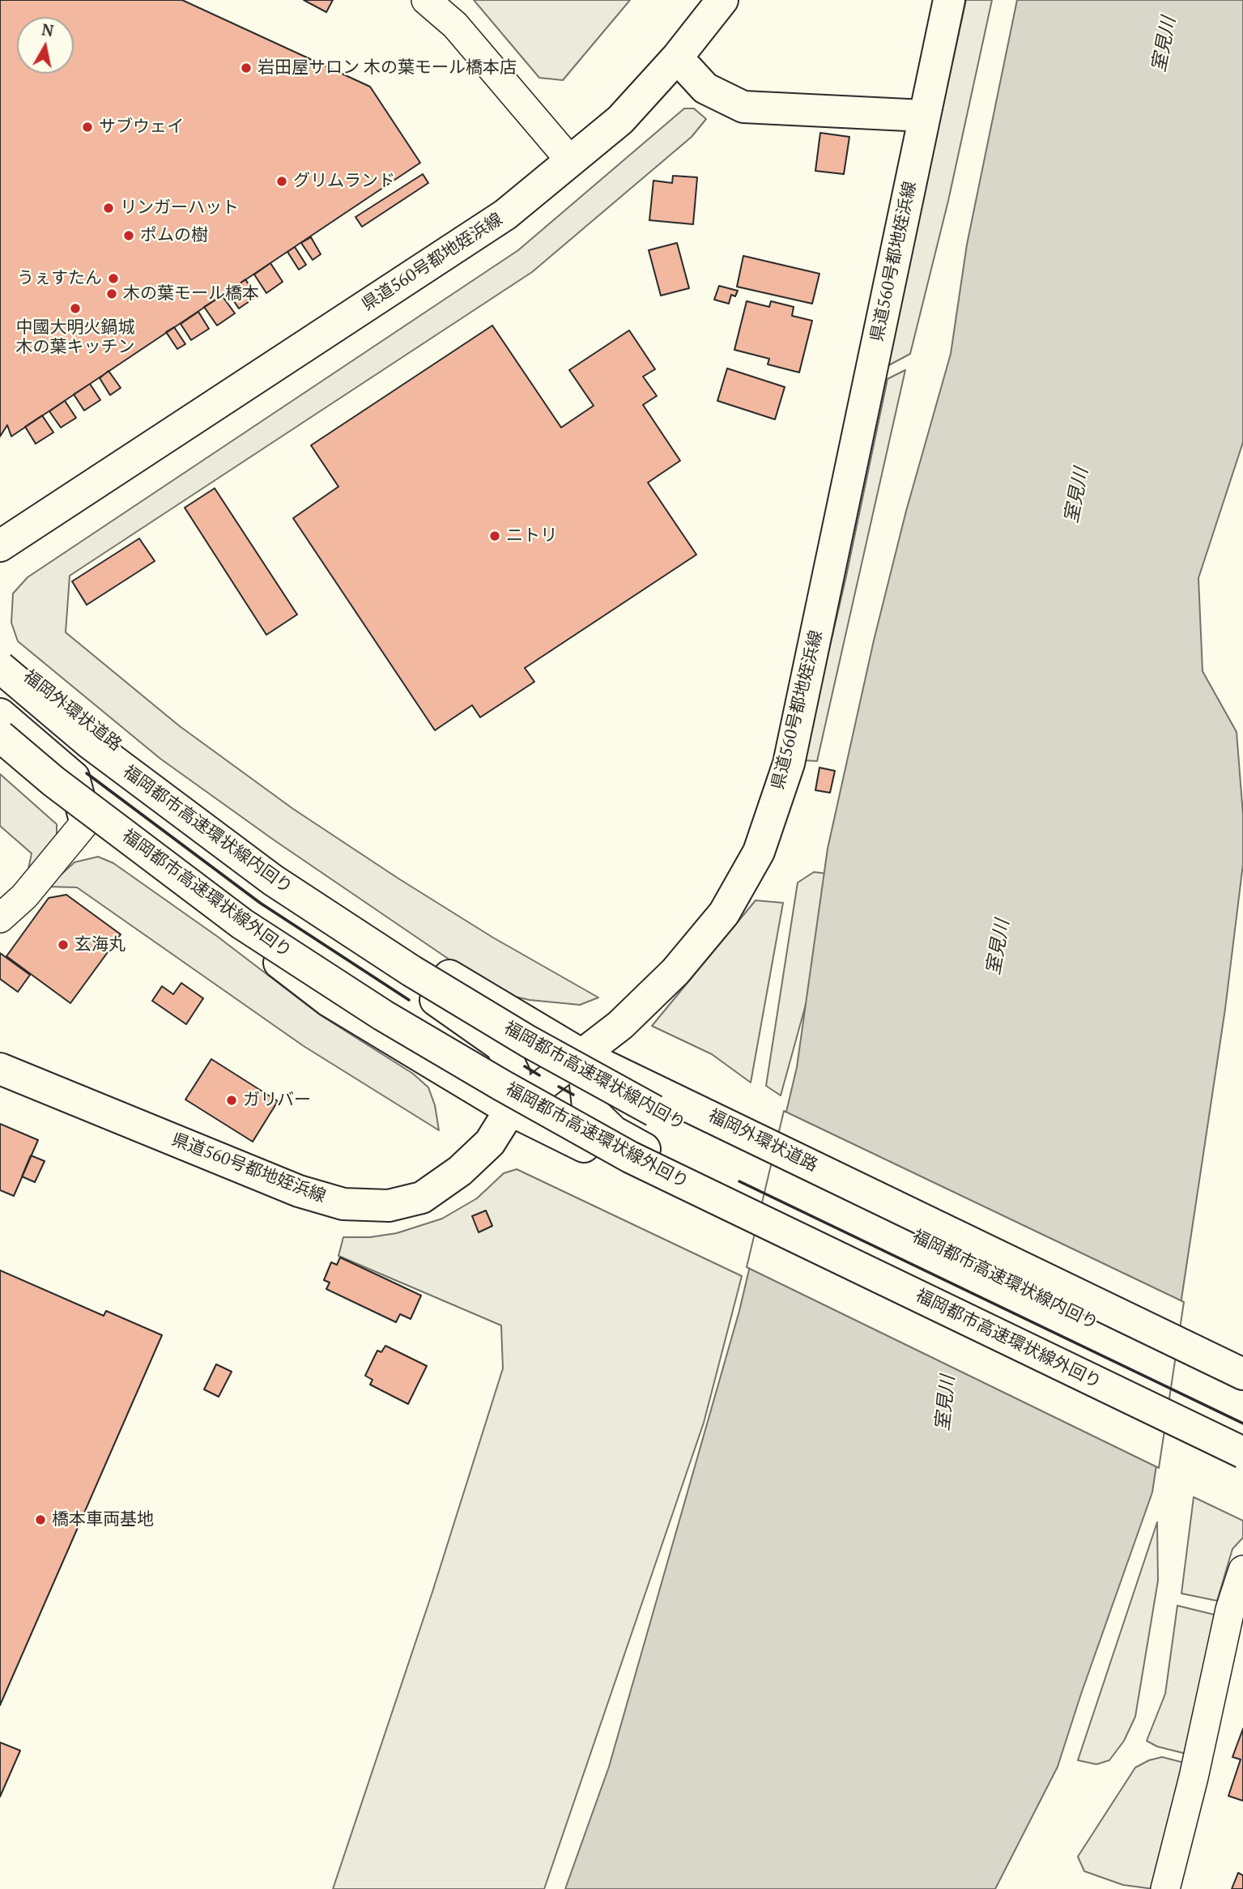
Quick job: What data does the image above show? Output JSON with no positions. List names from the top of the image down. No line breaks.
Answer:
{"streets":{"main road":["県道560号都地姪浜線","福岡外環状道路","福岡都市高速環状線内回り","福岡都市高速環状線外回り"]},"crossings":[["県道560号都地姪浜線","福岡外環状道路"]],"water":["室見川"],"places":["岩田屋サロン 木の葉モール橋本店","サブウェイ","グリムランド","リンガーハット","ポムの樹","うぇすたん","木の葉モール橋本","中國大明火鍋城 木の葉キッチン","ニトリ","玄海丸","ガリバー","橋本車両基地"],"north":"top"}
